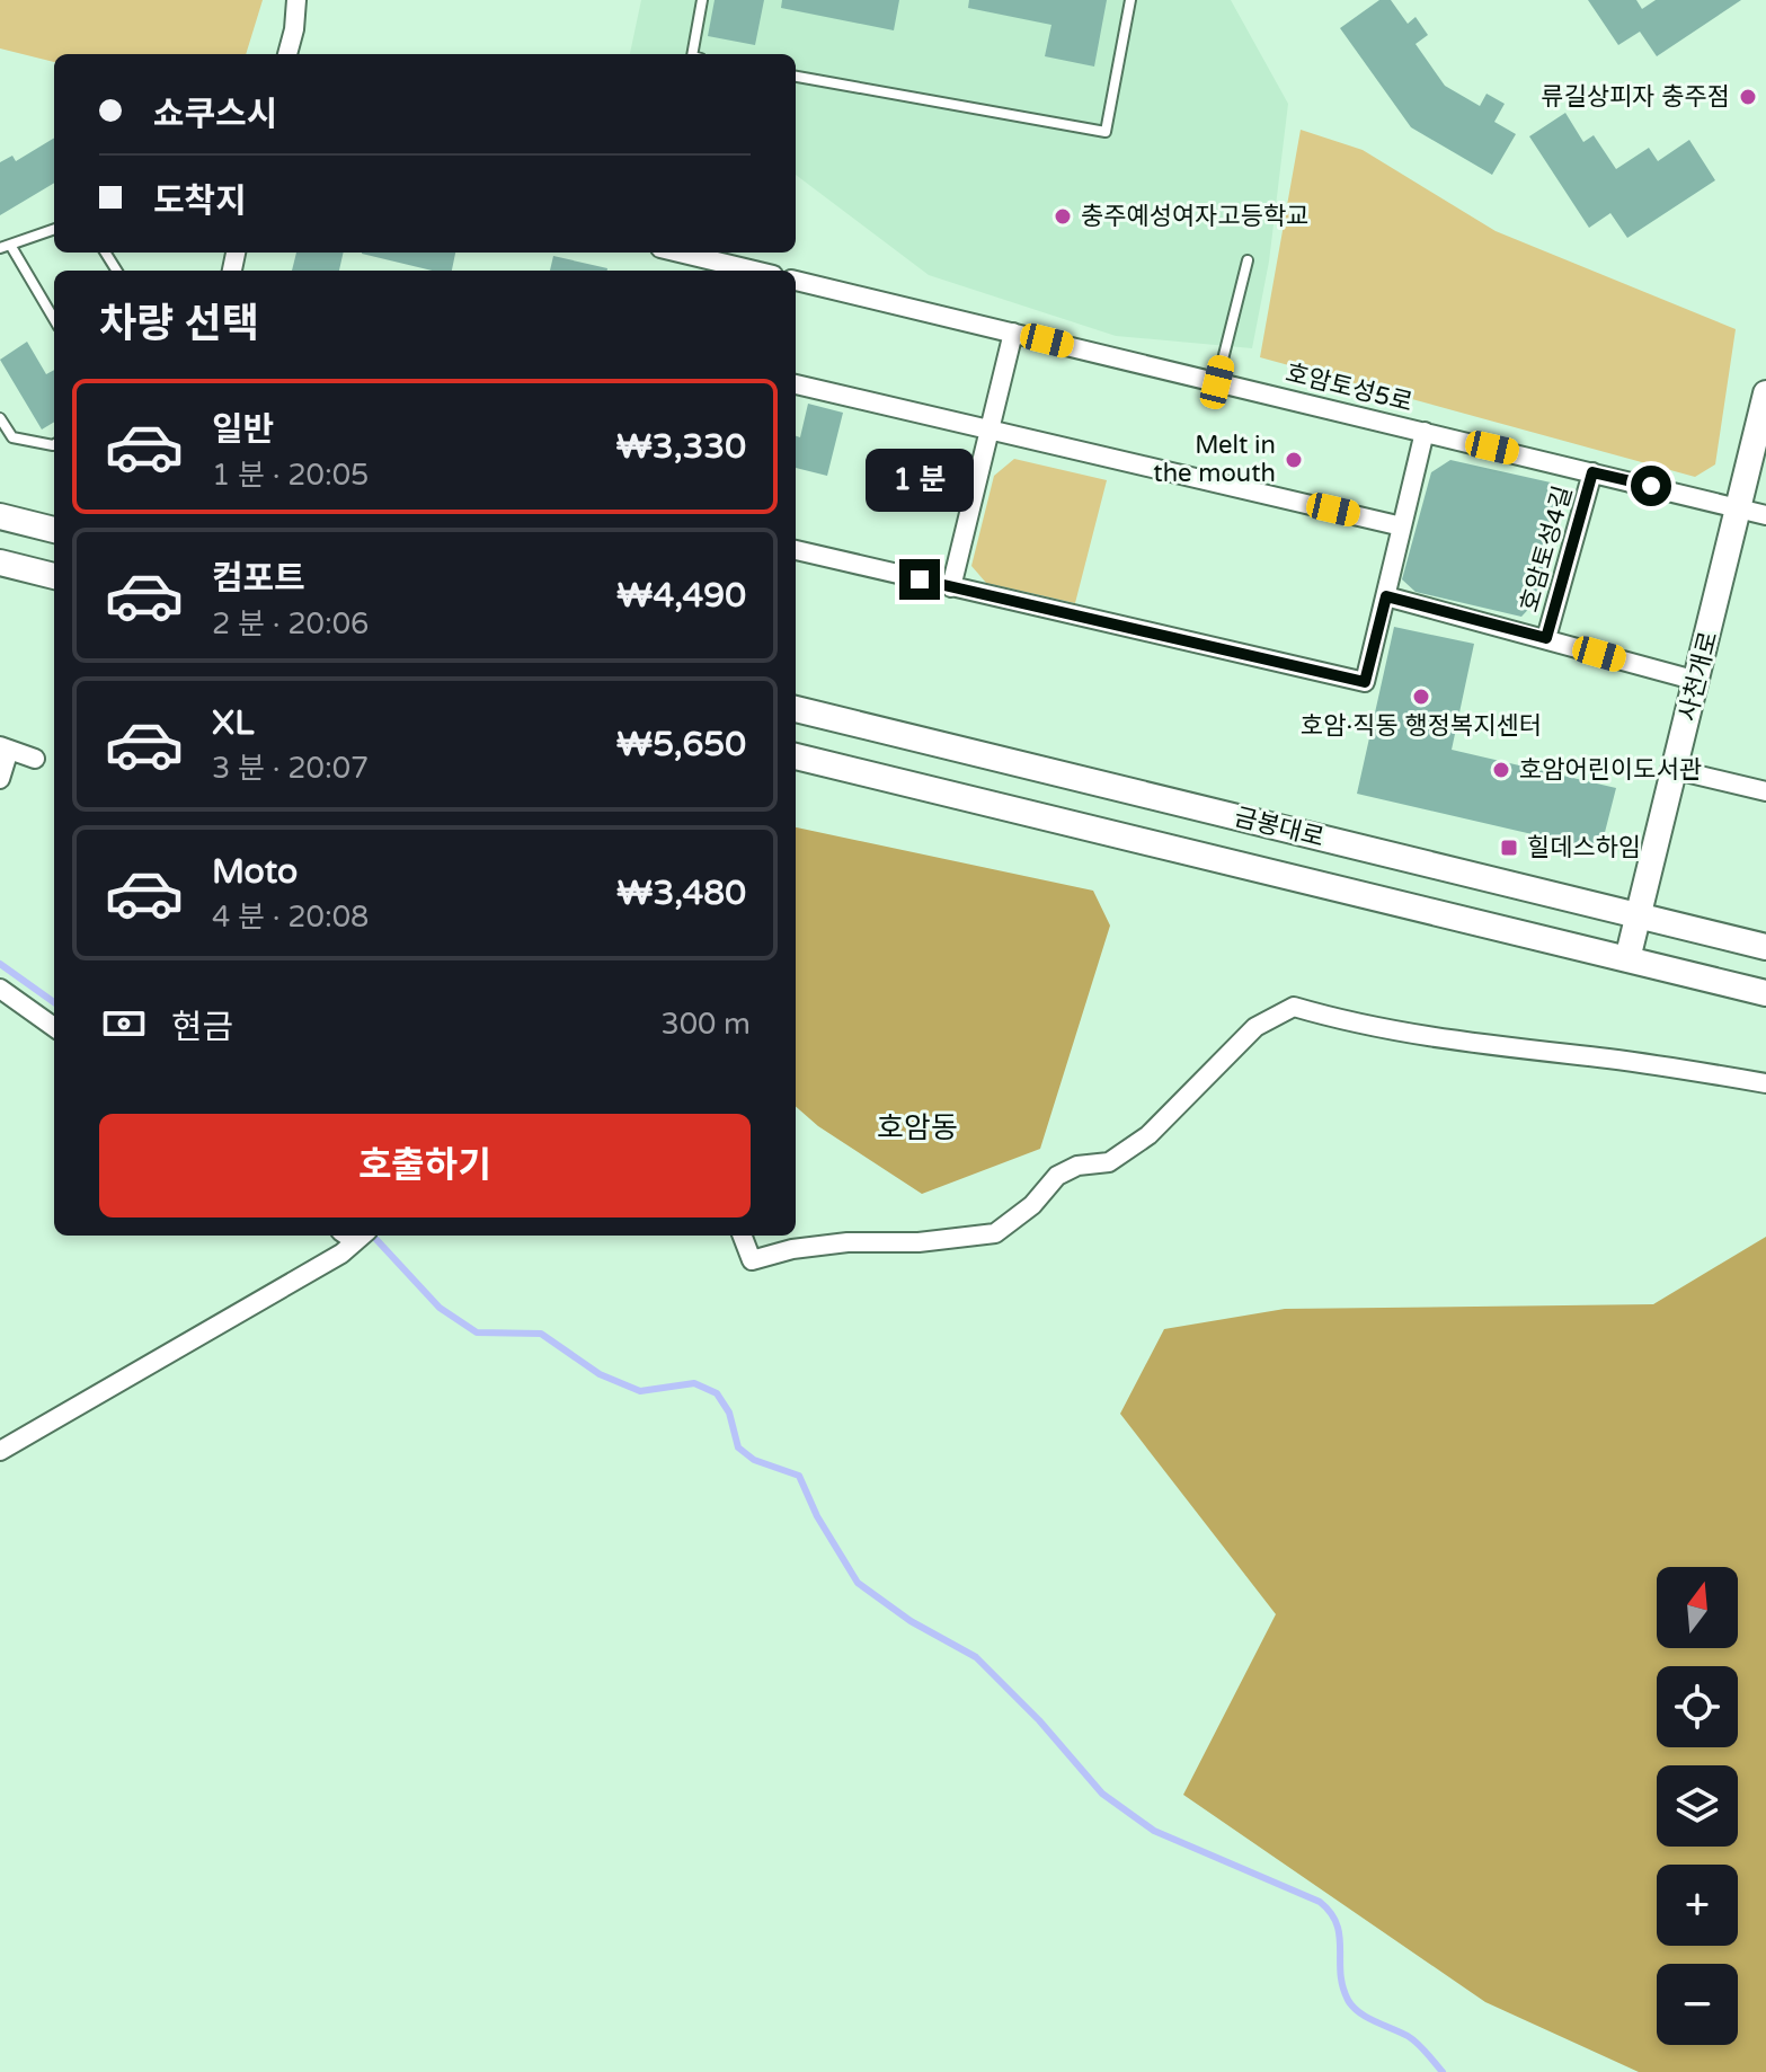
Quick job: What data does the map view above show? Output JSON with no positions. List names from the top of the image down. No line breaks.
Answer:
{"streets":{"street":["호암토성5로","호암토성4길","사천개로","금봉대로"]},"crossings":[["호암토성5로","호암토성4길"],["호암토성5로","사천개로"],["사천개로","금봉대로"]],"districts":["호암동"],"places":{"other":["류길상피자 충주점","충주예성여자고등학교","Melt in the mouth","호암·직동 행정복지센터","호암어린이도서관"],"transit":["힐데스하임"]},"north":"top","page":{"banner":["쇼쿠스시","도착지"],"heading":"차량 선택","list":[{"name":"일반","note":"1 분 · 20:05","value":"₩3,330"},{"name":"컴포트","note":"2 분 · 20:06","value":"₩4,490"},{"name":"XL","note":"3 분 · 20:07","value":"₩5,650"},{"name":"Moto","note":"4 분 · 20:08","value":"₩3,480"}],"bubble":"1 분","pay":["현금","300 m"],"buttons":"호출하기","map_buttons":["+","−"]}}
